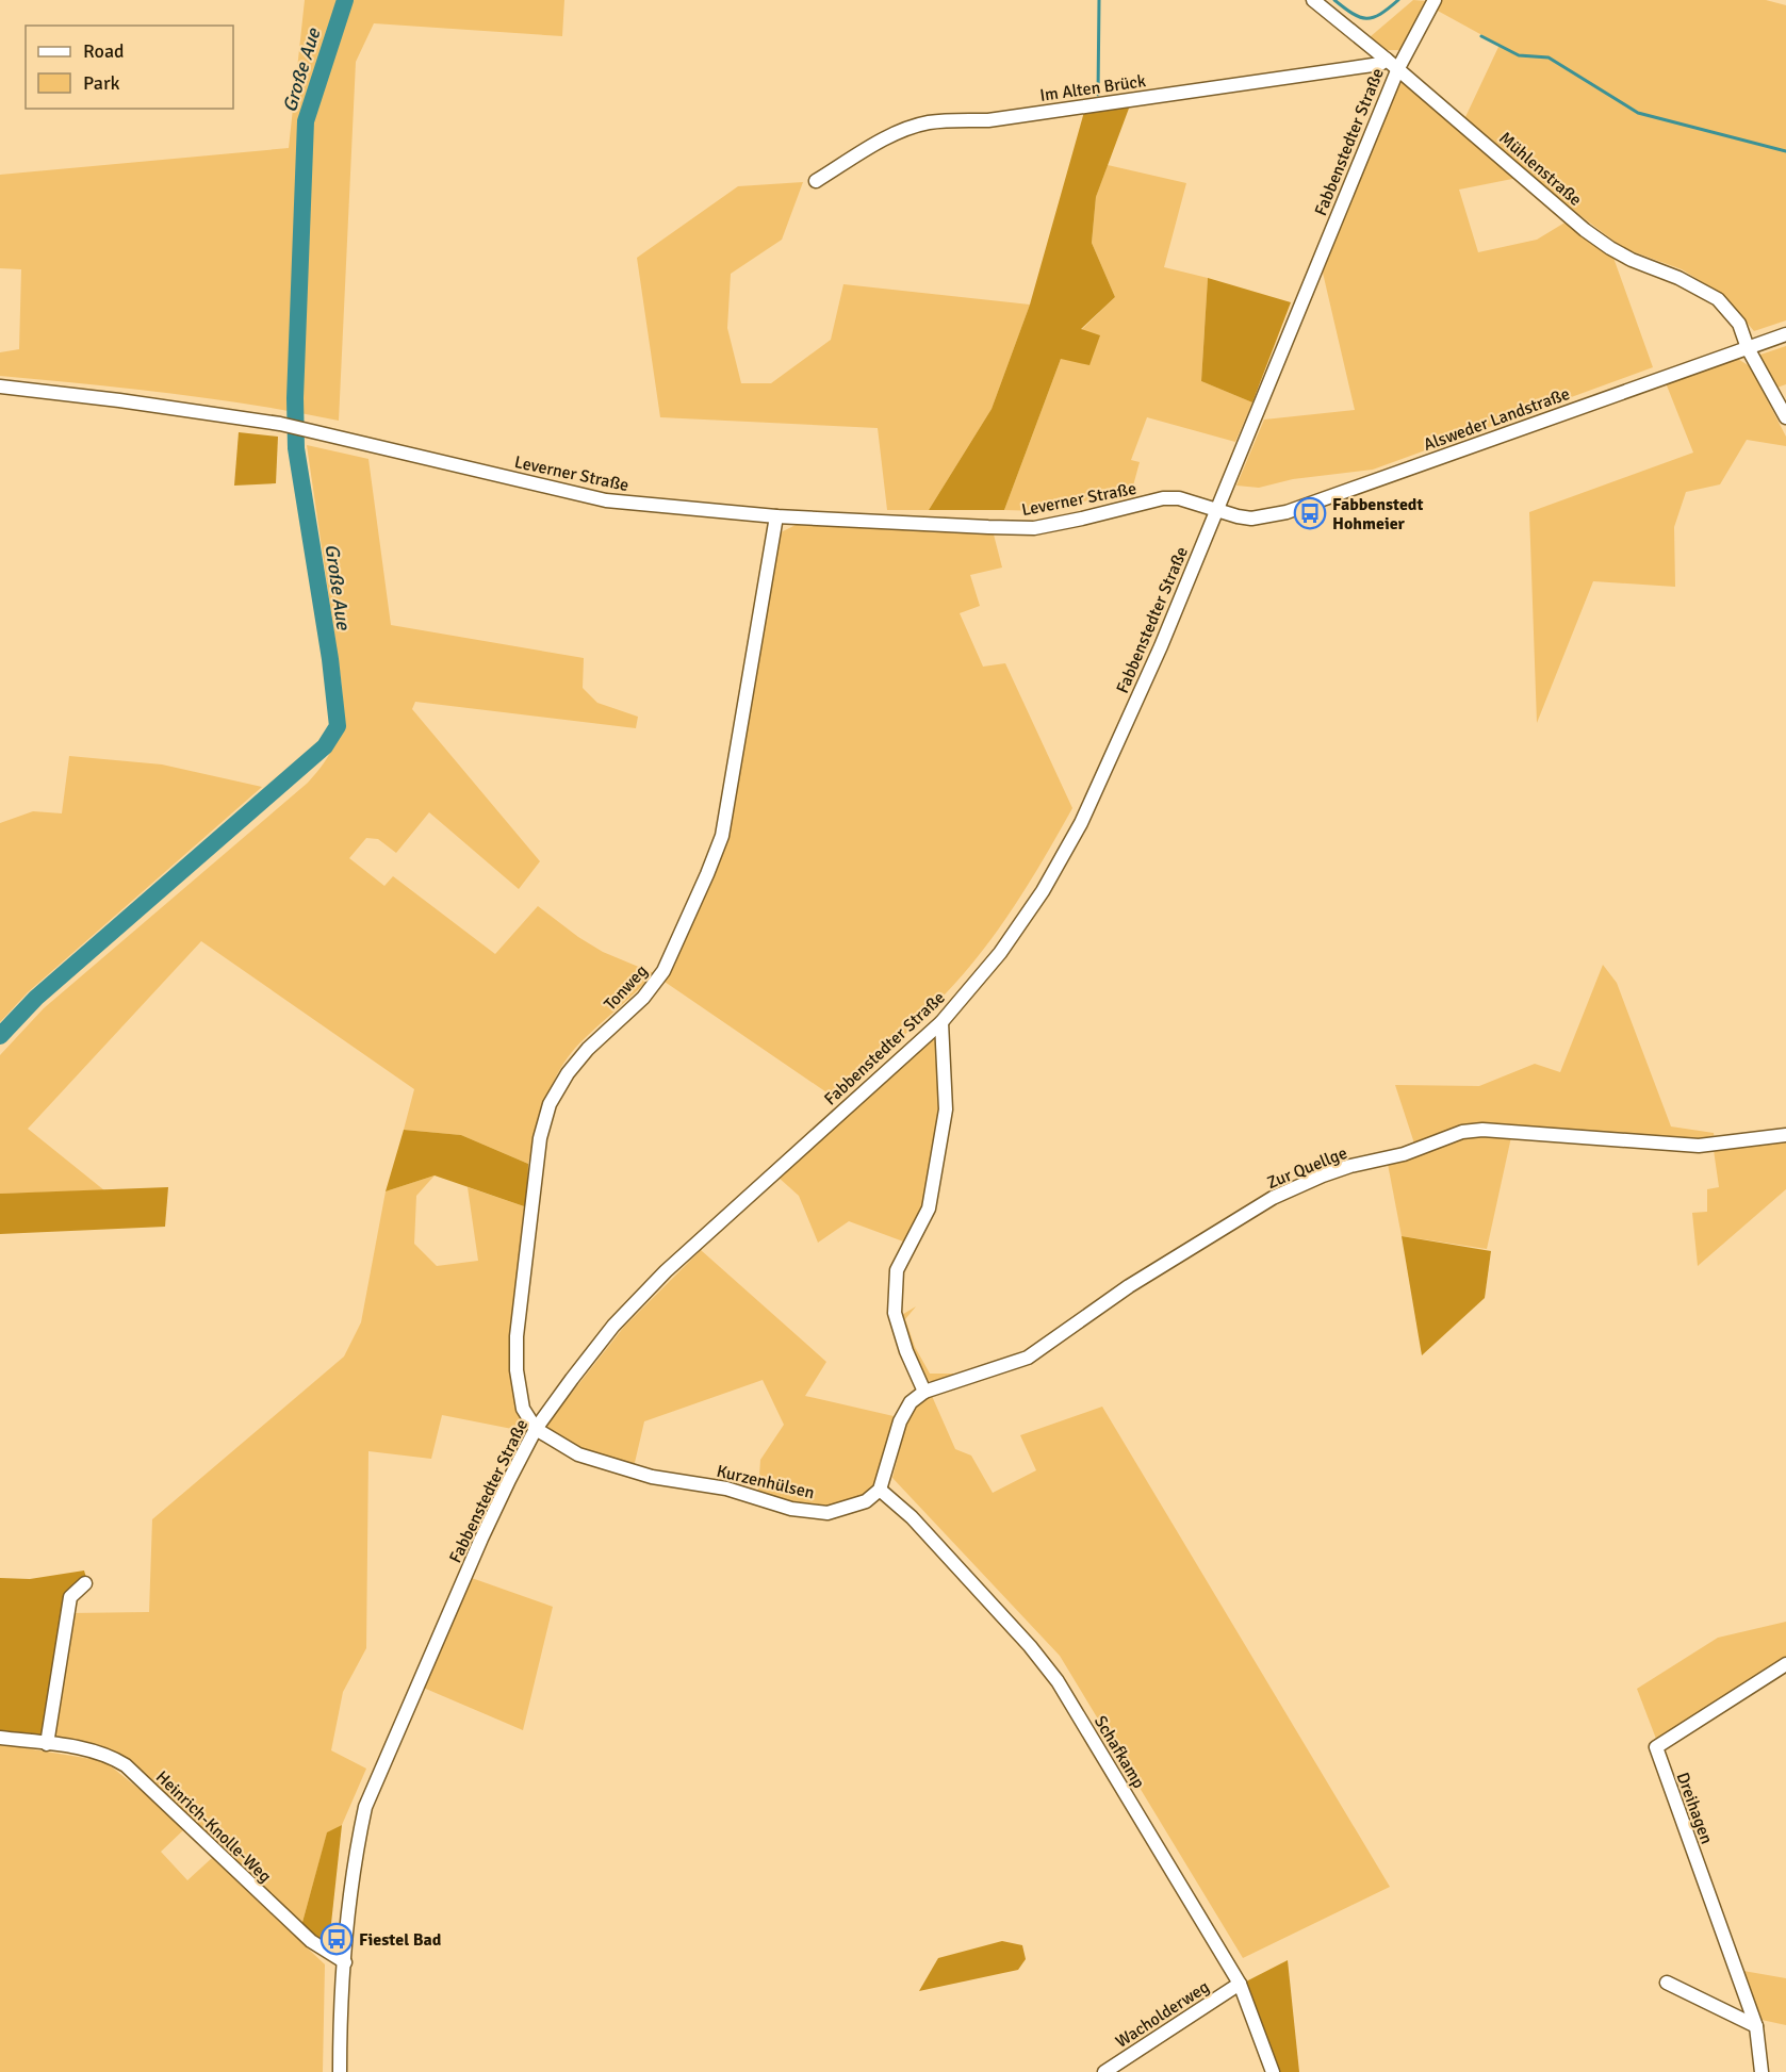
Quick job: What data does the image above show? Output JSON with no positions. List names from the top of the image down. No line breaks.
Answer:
{"streets":{"street":["Im Alten Brück","Fabbenstedter Straße","Mühlenstraße","Alsweder Landstraße","Leverner Straße","Tonweg","Zur Quellge","Kurzenhülsen","Schafkamp","Dreihagen","Heinrich-Knolle-Weg","Wacholderweg"]},"crossings":[["Im Alten Brück","Mühlenstraße"],["Fabbenstedter Straße","Mühlenstraße"],["Fabbenstedter Straße","Alsweder Landstraße"],["Fabbenstedter Straße","Leverner Straße"],["Fabbenstedter Straße","Tonweg"],["Fabbenstedter Straße","Kurzenhülsen"],["Fabbenstedter Straße","Heinrich-Knolle-Weg"],["Mühlenstraße","Alsweder Landstraße"],["Alsweder Landstraße","Leverner Straße"],["Leverner Straße","Tonweg"],["Tonweg","Kurzenhülsen"],["Kurzenhülsen","Schafkamp"],["Schafkamp","Wacholderweg"]],"water":["Große Aue"],"places":{"bus stop":["Fabbenstedt Hohmeier","Fiestel Bad"]},"legend":["Road","Park"]}
